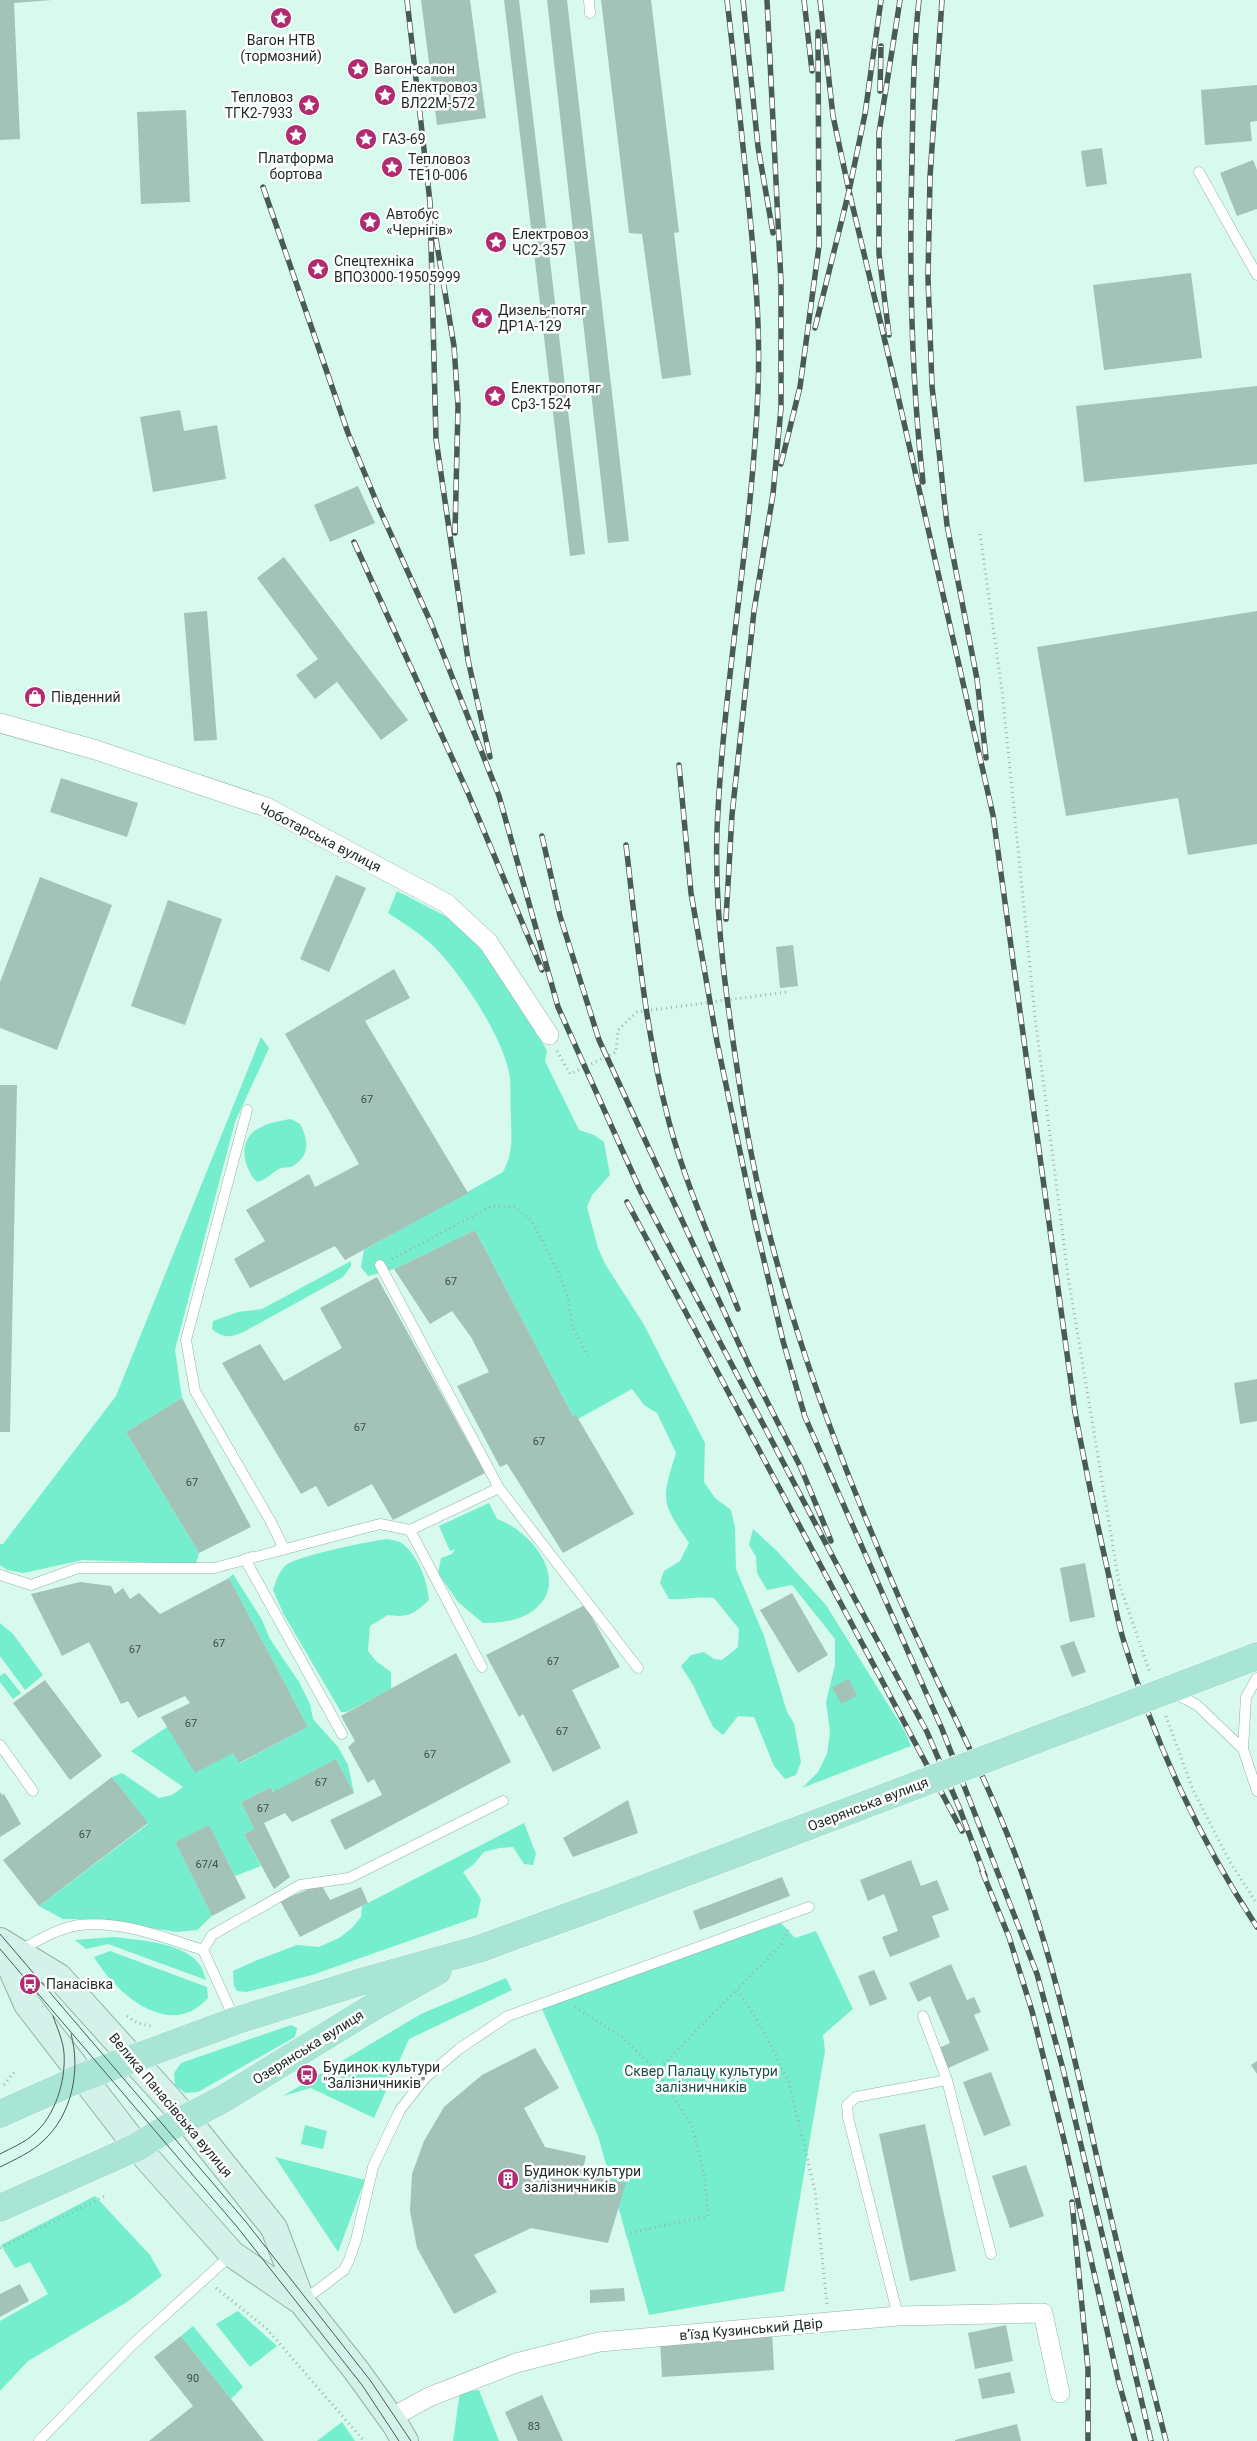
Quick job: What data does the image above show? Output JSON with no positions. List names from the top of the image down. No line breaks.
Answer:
{"streets":{"main road":["Озерянська вулиця"],"street":["Чоботарська вулиця","Велика Панасівська вулиця","в’їзд Кузинський Двір"]},"crossings":[["Озерянська вулиця","Велика Панасівська вулиця"],["Велика Панасівська вулиця","в’їзд Кузинський Двір"]],"parks":["Сквер Палацу культури залізничників"],"places":{"place":["Вагон НТВ (тормозний)","Вагон-салон","Електровоз ВЛ22М-572","Тепловоз ТГК2-7933","Платформа бортова","ГАЗ-69","Тепловоз ТЕ10-006","Автобус «Чернігів»","Електровоз ЧС2-357","Спецтехніка ВПО3000-19505999","Дизель-потяг ДР1А-129","Електропотяг Ср3-1524"],"shop":["Південний"],"bus stop":["Панасівка","Будинок культури \"Залізничників\""],"building":["Будинок культури залізничників"]},"house_numbers":["67","67","67","67","67","67","67","67","67","67","67","67","67","67","67/4","90","83"]}
